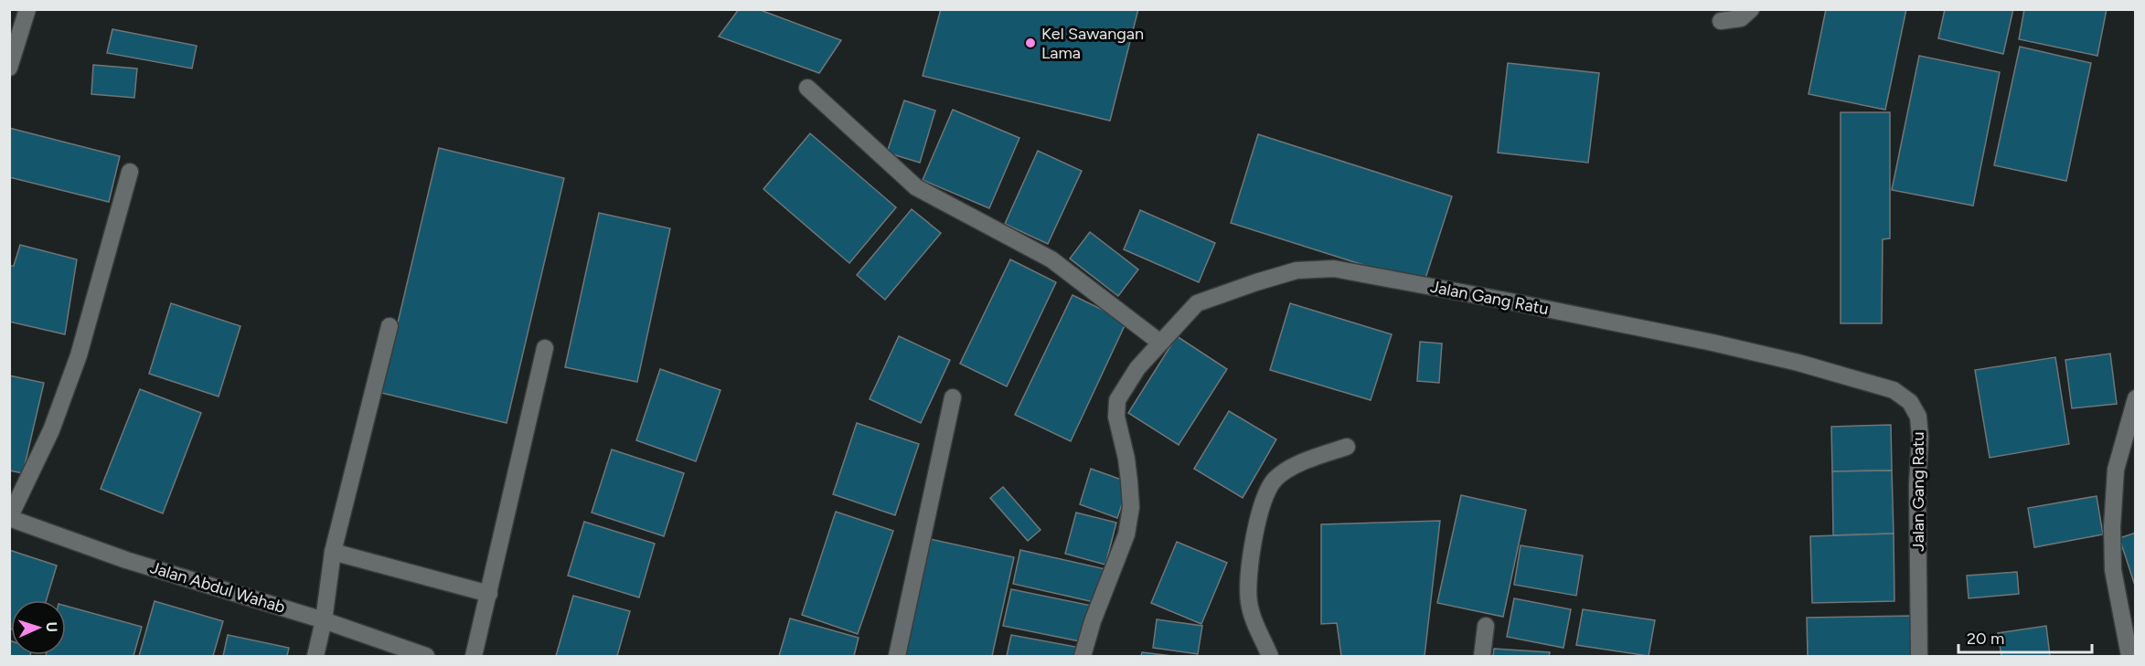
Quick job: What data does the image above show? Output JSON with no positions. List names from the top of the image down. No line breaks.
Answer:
{"streets":{"street":["Jalan Gang Ratu","Jalan Abdul Wahab"]},"places":["Kel Sawangan Lama"],"scale_bar":"20 m","north":"right"}
